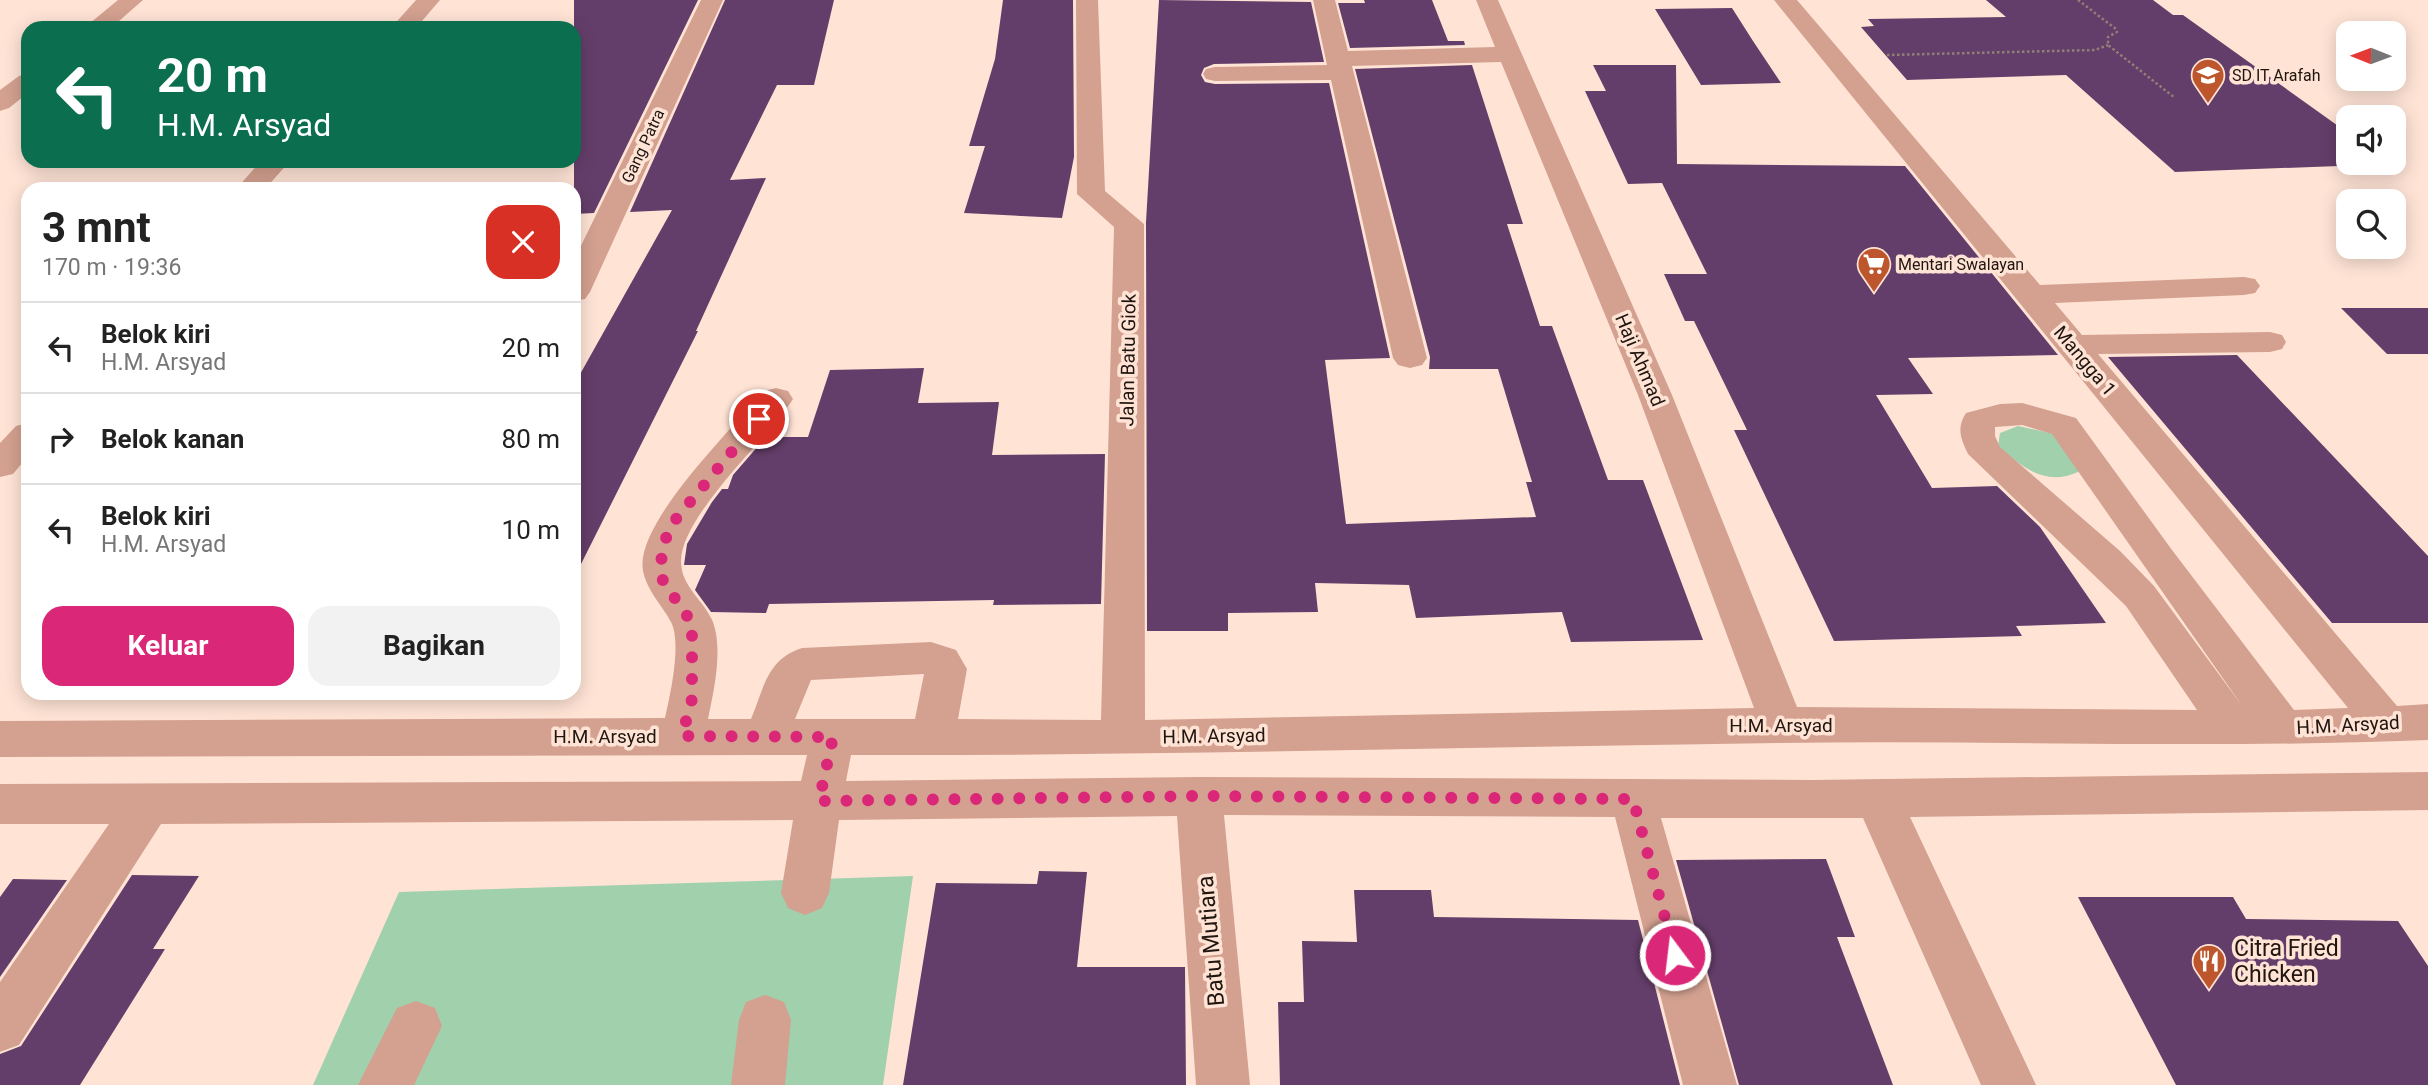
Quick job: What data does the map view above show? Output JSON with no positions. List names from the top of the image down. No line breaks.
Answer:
{"streets":{"street":["Gang Patra","Jalan Batu Giok","Haji Ahmad","Mangga 1","H.M. Arsyad","Batu Mutiara"]},"crossings":[["Jalan Batu Giok","H.M. Arsyad"],["Haji Ahmad","H.M. Arsyad"],["Mangga 1","H.M. Arsyad"]],"places":{"school or university":["SD IT Arafah"],"supermarket":["Mentari Swalayan"],"restaurant":["Citra Fried Chicken"]},"north":"left","page":{"turn":["20 m","H.M. Arsyad"],"heading":["3 mnt","170 m · 19:36"],"list":[{"name":"Belok kiri","note":"H.M. Arsyad","value":"20 m"},{"name":"Belok kanan","value":"80 m"},{"name":"Belok kiri","note":"H.M. Arsyad","value":"10 m"}],"buttons":["Keluar","Bagikan"]}}
